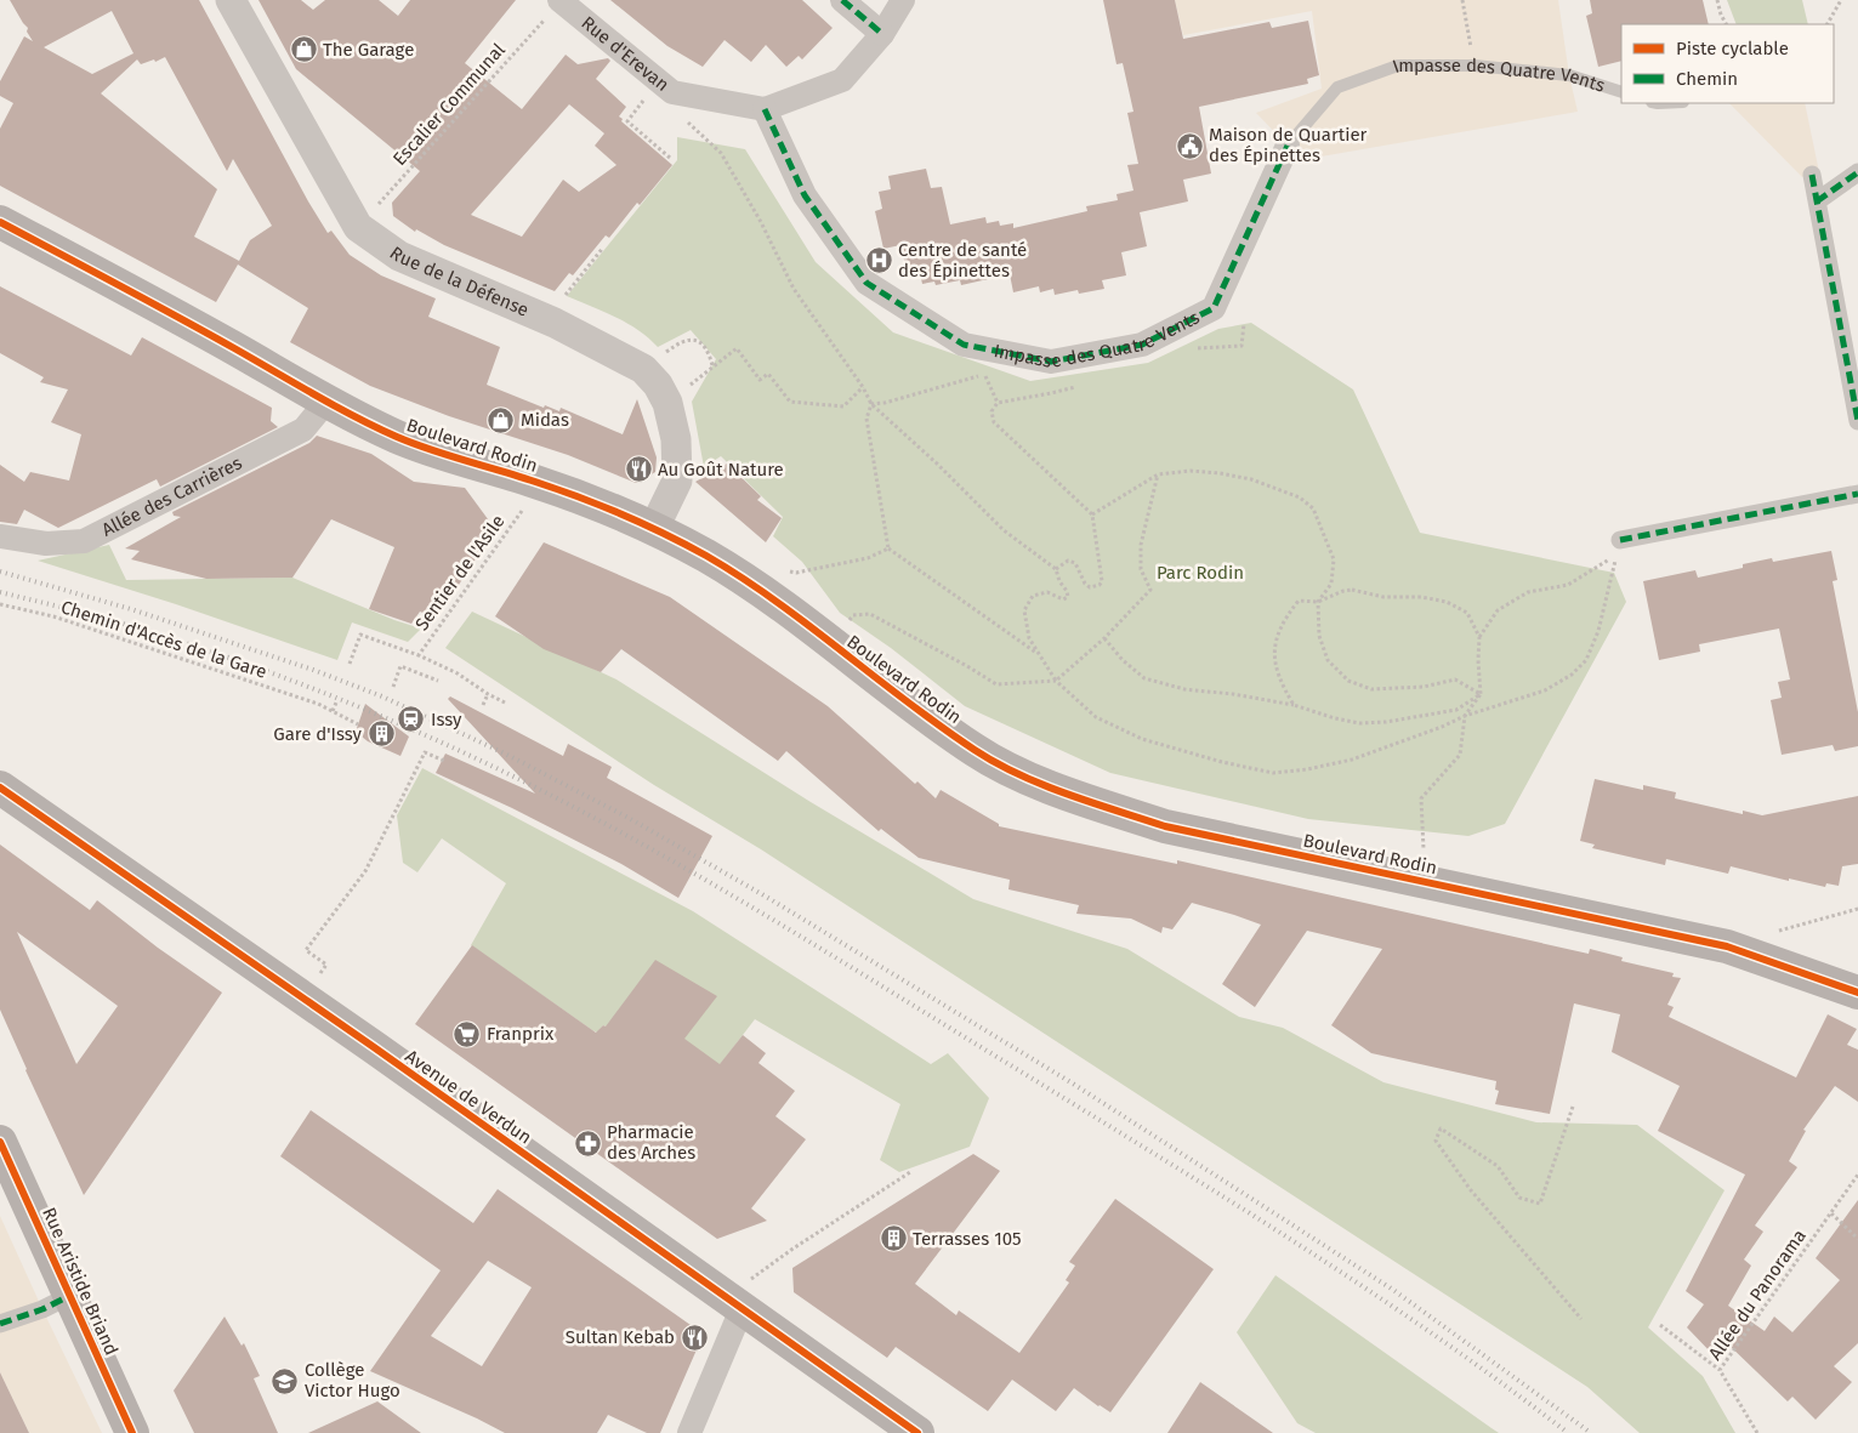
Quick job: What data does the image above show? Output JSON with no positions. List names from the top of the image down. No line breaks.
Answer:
{"streets":{"main road":["Boulevard Rodin","Avenue de Verdun","Rue Aristide Briand"],"street":["Rue d'Erevan","Impasse des Quatre Vents","Rue de la Défense","Allée des Carrières"],"path":["Escalier Communal","Sentier de l'Asile","Chemin d'Accès de la Gare","Allée du Panorama"]},"crossings":[["Rue d'Erevan","Impasse des Quatre Vents"],["Rue d'Erevan","Escalier Communal"],["Escalier Communal","Rue de la Défense"],["Rue de la Défense","Boulevard Rodin"],["Boulevard Rodin","Allée des Carrières"]],"parks":["Parc Rodin"],"places":{"shop":["The Garage","Midas"],"public building":["Maison de Quartier des Épinettes"],"hospital":["Centre de santé des Épinettes"],"restaurant":["Au Goût Nature","Sultan Kebab"],"station":["Issy"],"building":["Gare d'Issy","Terrasses 105"],"supermarket":["Franprix"],"pharmacy":["Pharmacie des Arches"],"school or university":["Collège Victor Hugo"]},"legend":["Piste cyclable","Chemin"]}
